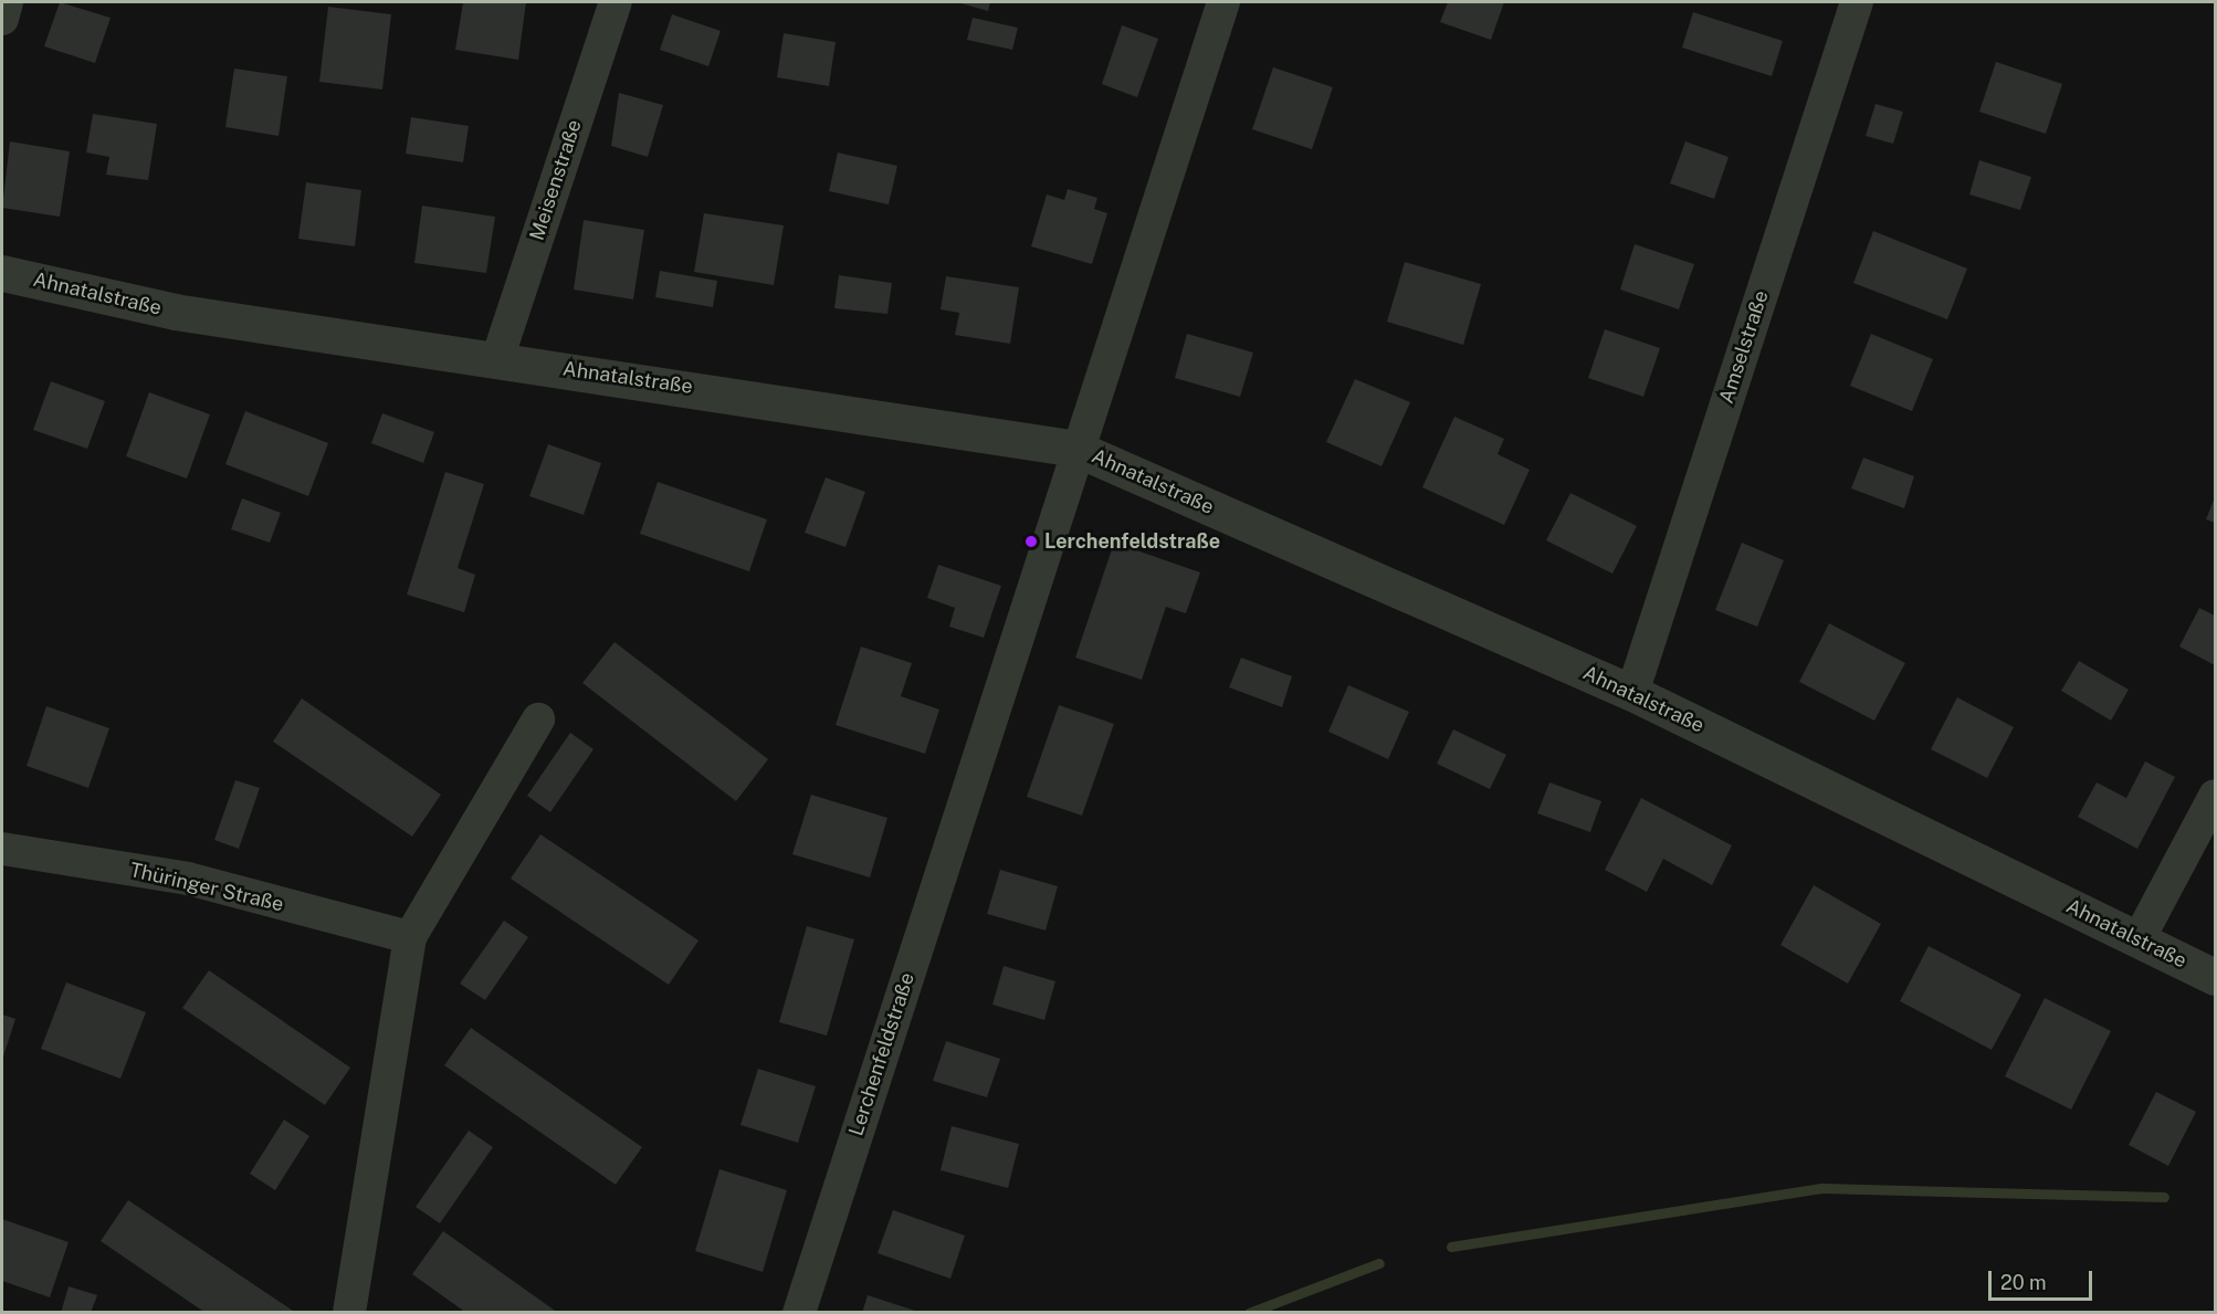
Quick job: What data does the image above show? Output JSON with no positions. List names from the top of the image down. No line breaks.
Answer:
{"streets":{"street":["Meisenstraße","Ahnatalstraße","Amselstraße","Thüringer Straße","Lerchenfeldstraße"]},"crossings":[["Meisenstraße","Ahnatalstraße"],["Ahnatalstraße","Amselstraße"],["Ahnatalstraße","Lerchenfeldstraße"]],"places":["Lerchenfeldstraße"],"scale_bar":"20 m"}
